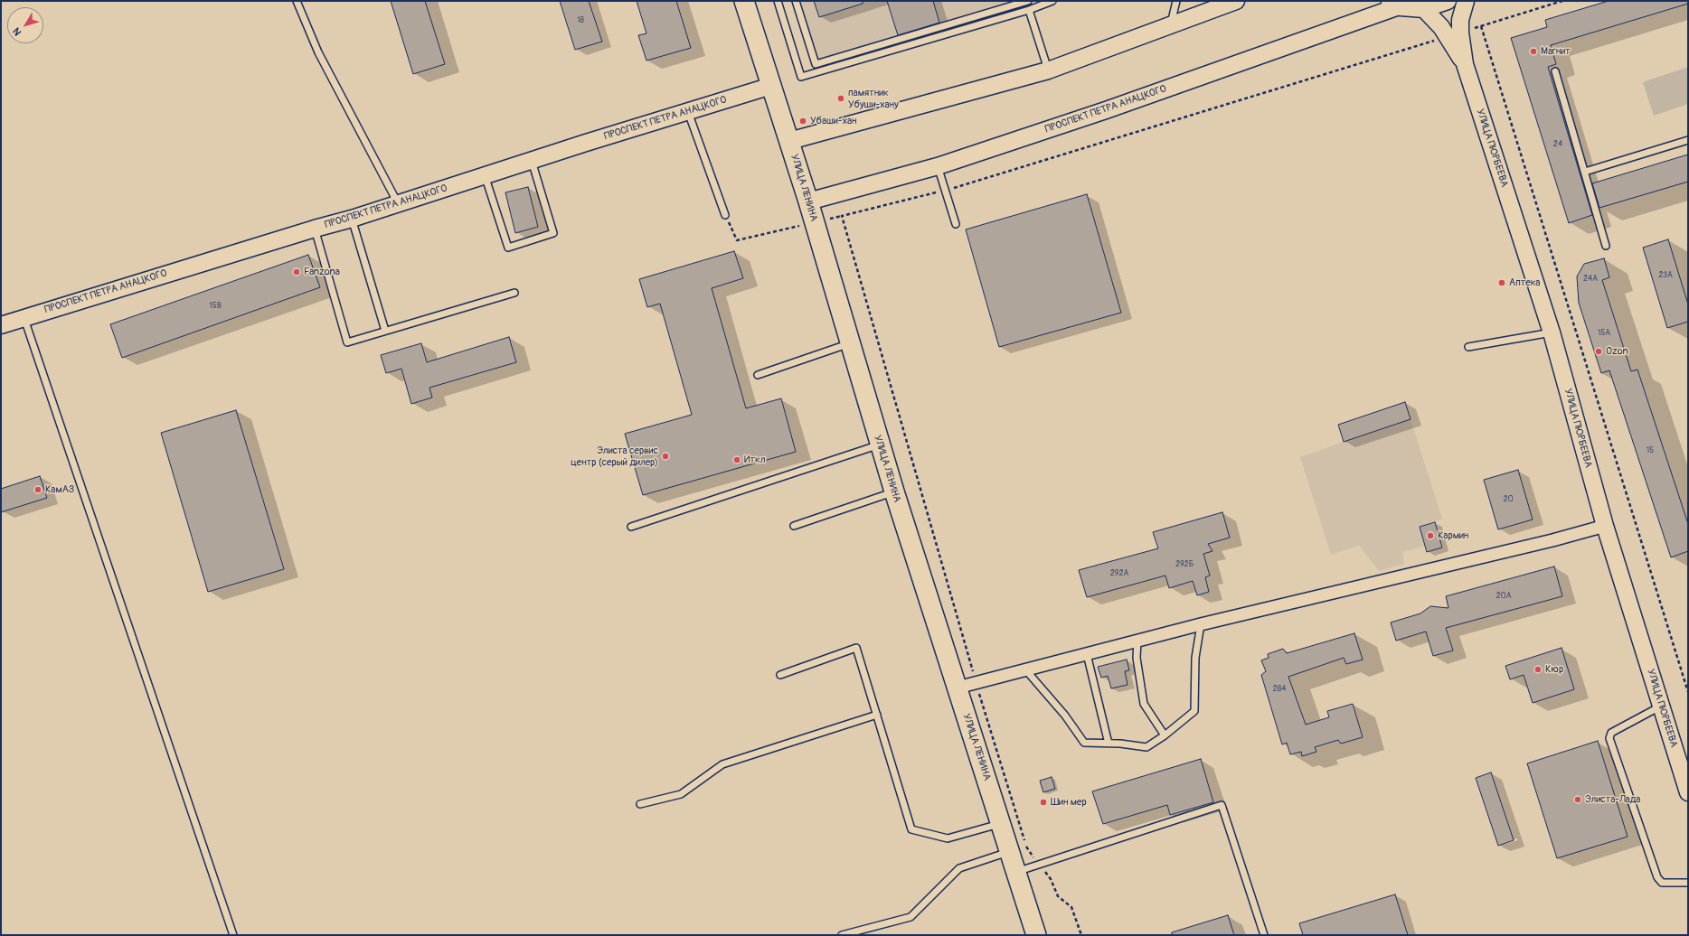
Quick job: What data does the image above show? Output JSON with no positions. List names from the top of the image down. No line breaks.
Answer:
{"streets":{"main road":["ПРОСПЕКТ ПЕТРА АНАЦКОГО","УЛИЦА ПЮРБЕЕВА","УЛИЦА ЛЕНИНА"]},"crossings":[["ПРОСПЕКТ ПЕТРА АНАЦКОГО","УЛИЦА ЛЕНИНА"]],"places":["Магнит","памятник Убуши-хану","Убаши-хан","Fanzona","Аптека","Ozon","Элиста сервис центр (серый дилер)","Иткл","КамАЗ","Кармин","Кюр","Элиста-Лада","Шин мер"],"house_numbers":["18","24","23А","24А","15В","15А","15","20","292Б","292А","20А","284"],"north":"bottom left"}
